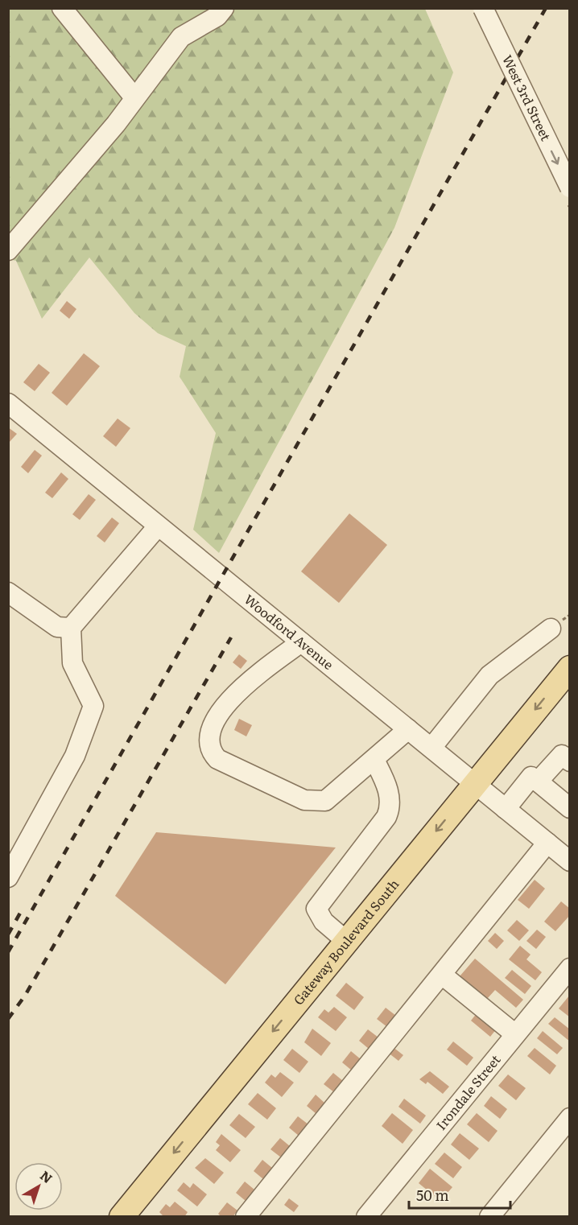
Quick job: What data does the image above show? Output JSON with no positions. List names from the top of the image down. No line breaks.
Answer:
{"streets":{"main road":["Gateway Boulevard South"],"street":["West 3rd Street","Woodford Avenue","Irondale Street"]},"crossings":[["Woodford Avenue","Gateway Boulevard South"]],"one_way":["West 3rd Street","Gateway Boulevard South"],"scale_bar":"50 m","north":"top right"}
